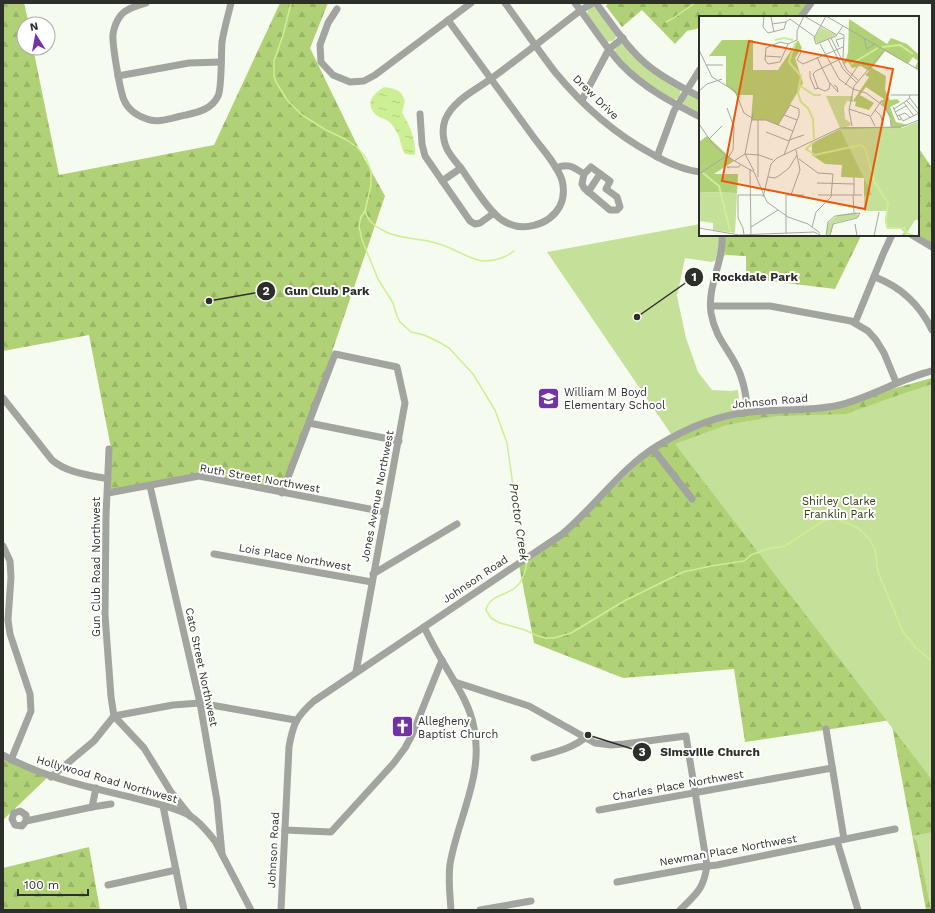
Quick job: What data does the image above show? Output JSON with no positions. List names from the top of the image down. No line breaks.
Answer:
{"streets":{"street":["Drew Drive","Johnson Road","Ruth Street Northwest","Jones Avenue Northwest","Lois Place Northwest","Gun Club Road Northwest","Cato Street Northwest","Hollywood Road Northwest","Charles Place Northwest","Newman Place Northwest"]},"crossings":[["Johnson Road","Jones Avenue Northwest"],["Ruth Street Northwest","Jones Avenue Northwest"],["Ruth Street Northwest","Gun Club Road Northwest"],["Ruth Street Northwest","Cato Street Northwest"],["Jones Avenue Northwest","Lois Place Northwest"],["Cato Street Northwest","Hollywood Road Northwest"]],"water":["Proctor Creek"],"parks":["Shirley Clarke Franklin Park"],"places":{"other":["Gun Club Park","Rockdale Park","Simsville Church"],"school or university":["William M Boyd Elementary School"],"church":["Allegheny Baptist Church"]},"scale_bar":"100 m","north":"top"}
